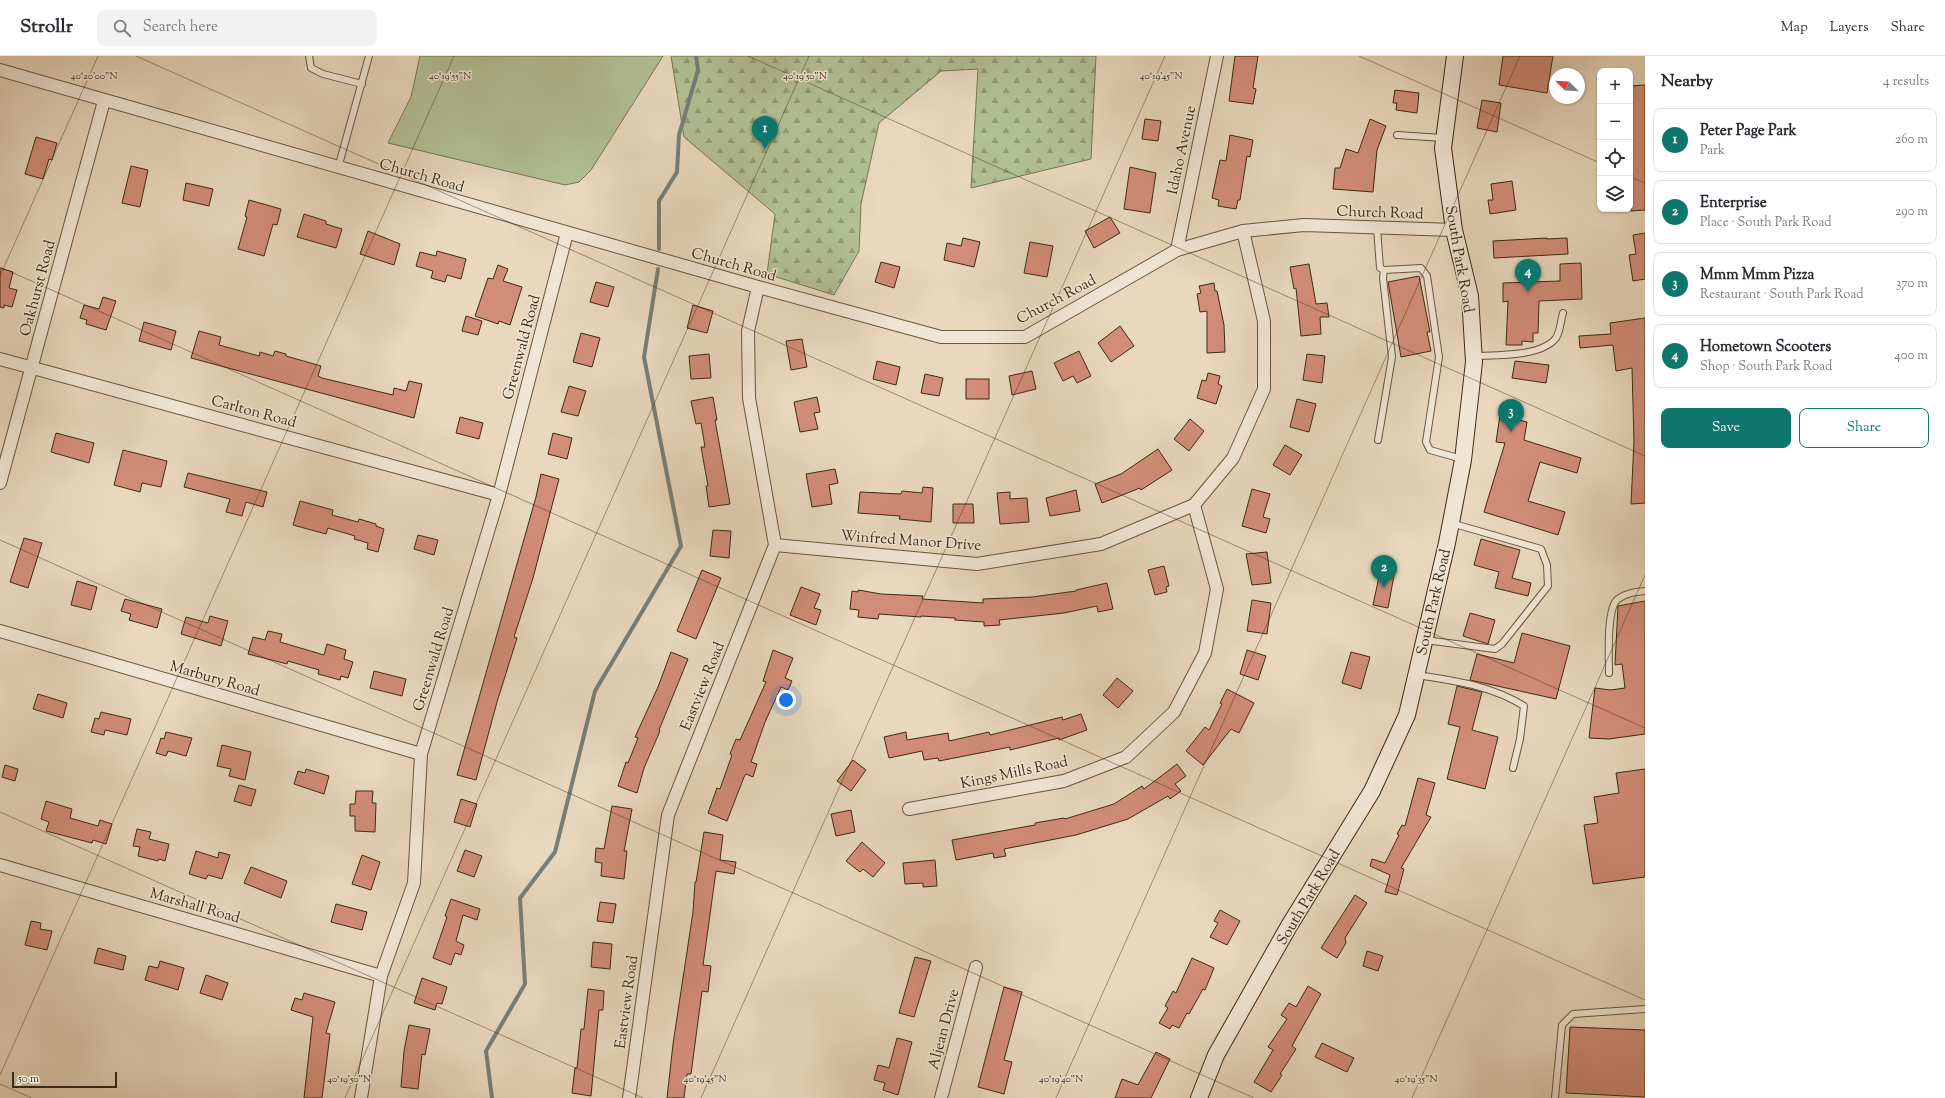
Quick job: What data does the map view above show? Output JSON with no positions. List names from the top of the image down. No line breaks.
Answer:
{"streets":{"main road":["South Park Road"],"street":["Idaho Avenue","Church Road","Oakhurst Road","Greenwald Road","Carlton Road","Winfred Manor Drive","Marbury Road","Eastview Road","Kings Mills Road","Marshall Road","Aljean Drive"]},"crossings":[["Idaho Avenue","Church Road"],["Church Road","South Park Road"],["Church Road","Oakhurst Road"],["Church Road","Greenwald Road"],["Church Road","Winfred Manor Drive"],["Oakhurst Road","Carlton Road"],["Greenwald Road","Carlton Road"],["Greenwald Road","Marbury Road"],["Greenwald Road","Marshall Road"],["Winfred Manor Drive","Eastview Road"],["Winfred Manor Drive","Kings Mills Road"]],"scale_bar":"50 m","north":"top left","page":{"header":"Strollr","search":"Search here","nav":["Map","Layers","Share"],"heading":["Nearby","4 results"],"map_buttons":["+","−"],"list":[{"mark":"1","name":"Peter Page Park","note":"Park","value":"260 m"},{"mark":"2","name":"Enterprise","note":"Place · South Park Road","value":"290 m"},{"mark":"3","name":"Mmm Mmm Pizza","note":"Restaurant · South Park Road","value":"370 m"},{"mark":"4","name":"Hometown Scooters","note":"Shop · South Park Road","value":"400 m"}],"pins":["1","4","3","2"],"buttons":["Save","Share"],"scale":"50 m"},"coordinates":["40°20'00\"N","40°19'50\"N","40°19'45\"N","40°19'55\"N","40°19'40\"N","40°19'35\"N"]}
